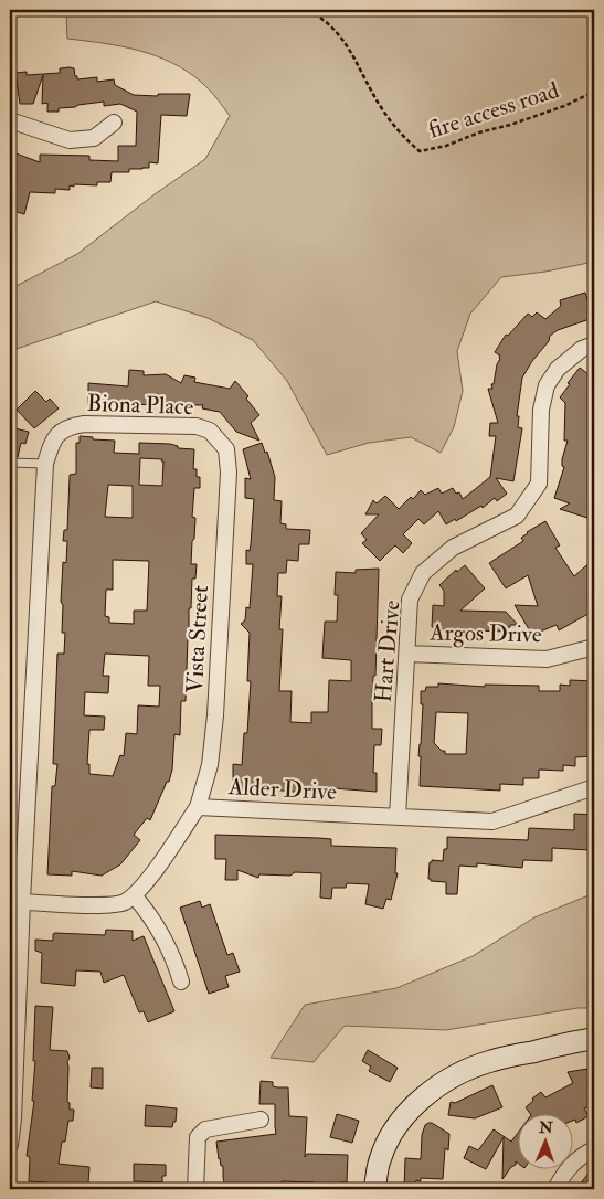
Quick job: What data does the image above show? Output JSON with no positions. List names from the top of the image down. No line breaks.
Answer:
{"streets":{"street":["Biona Place","Argos Drive","Vista Street","Hart Drive","Alder Drive"],"path":["fire access road"]},"crossings":[["Biona Place","Vista Street"],["Argos Drive","Hart Drive"],["Vista Street","Alder Drive"],["Hart Drive","Alder Drive"]],"north":"top"}
